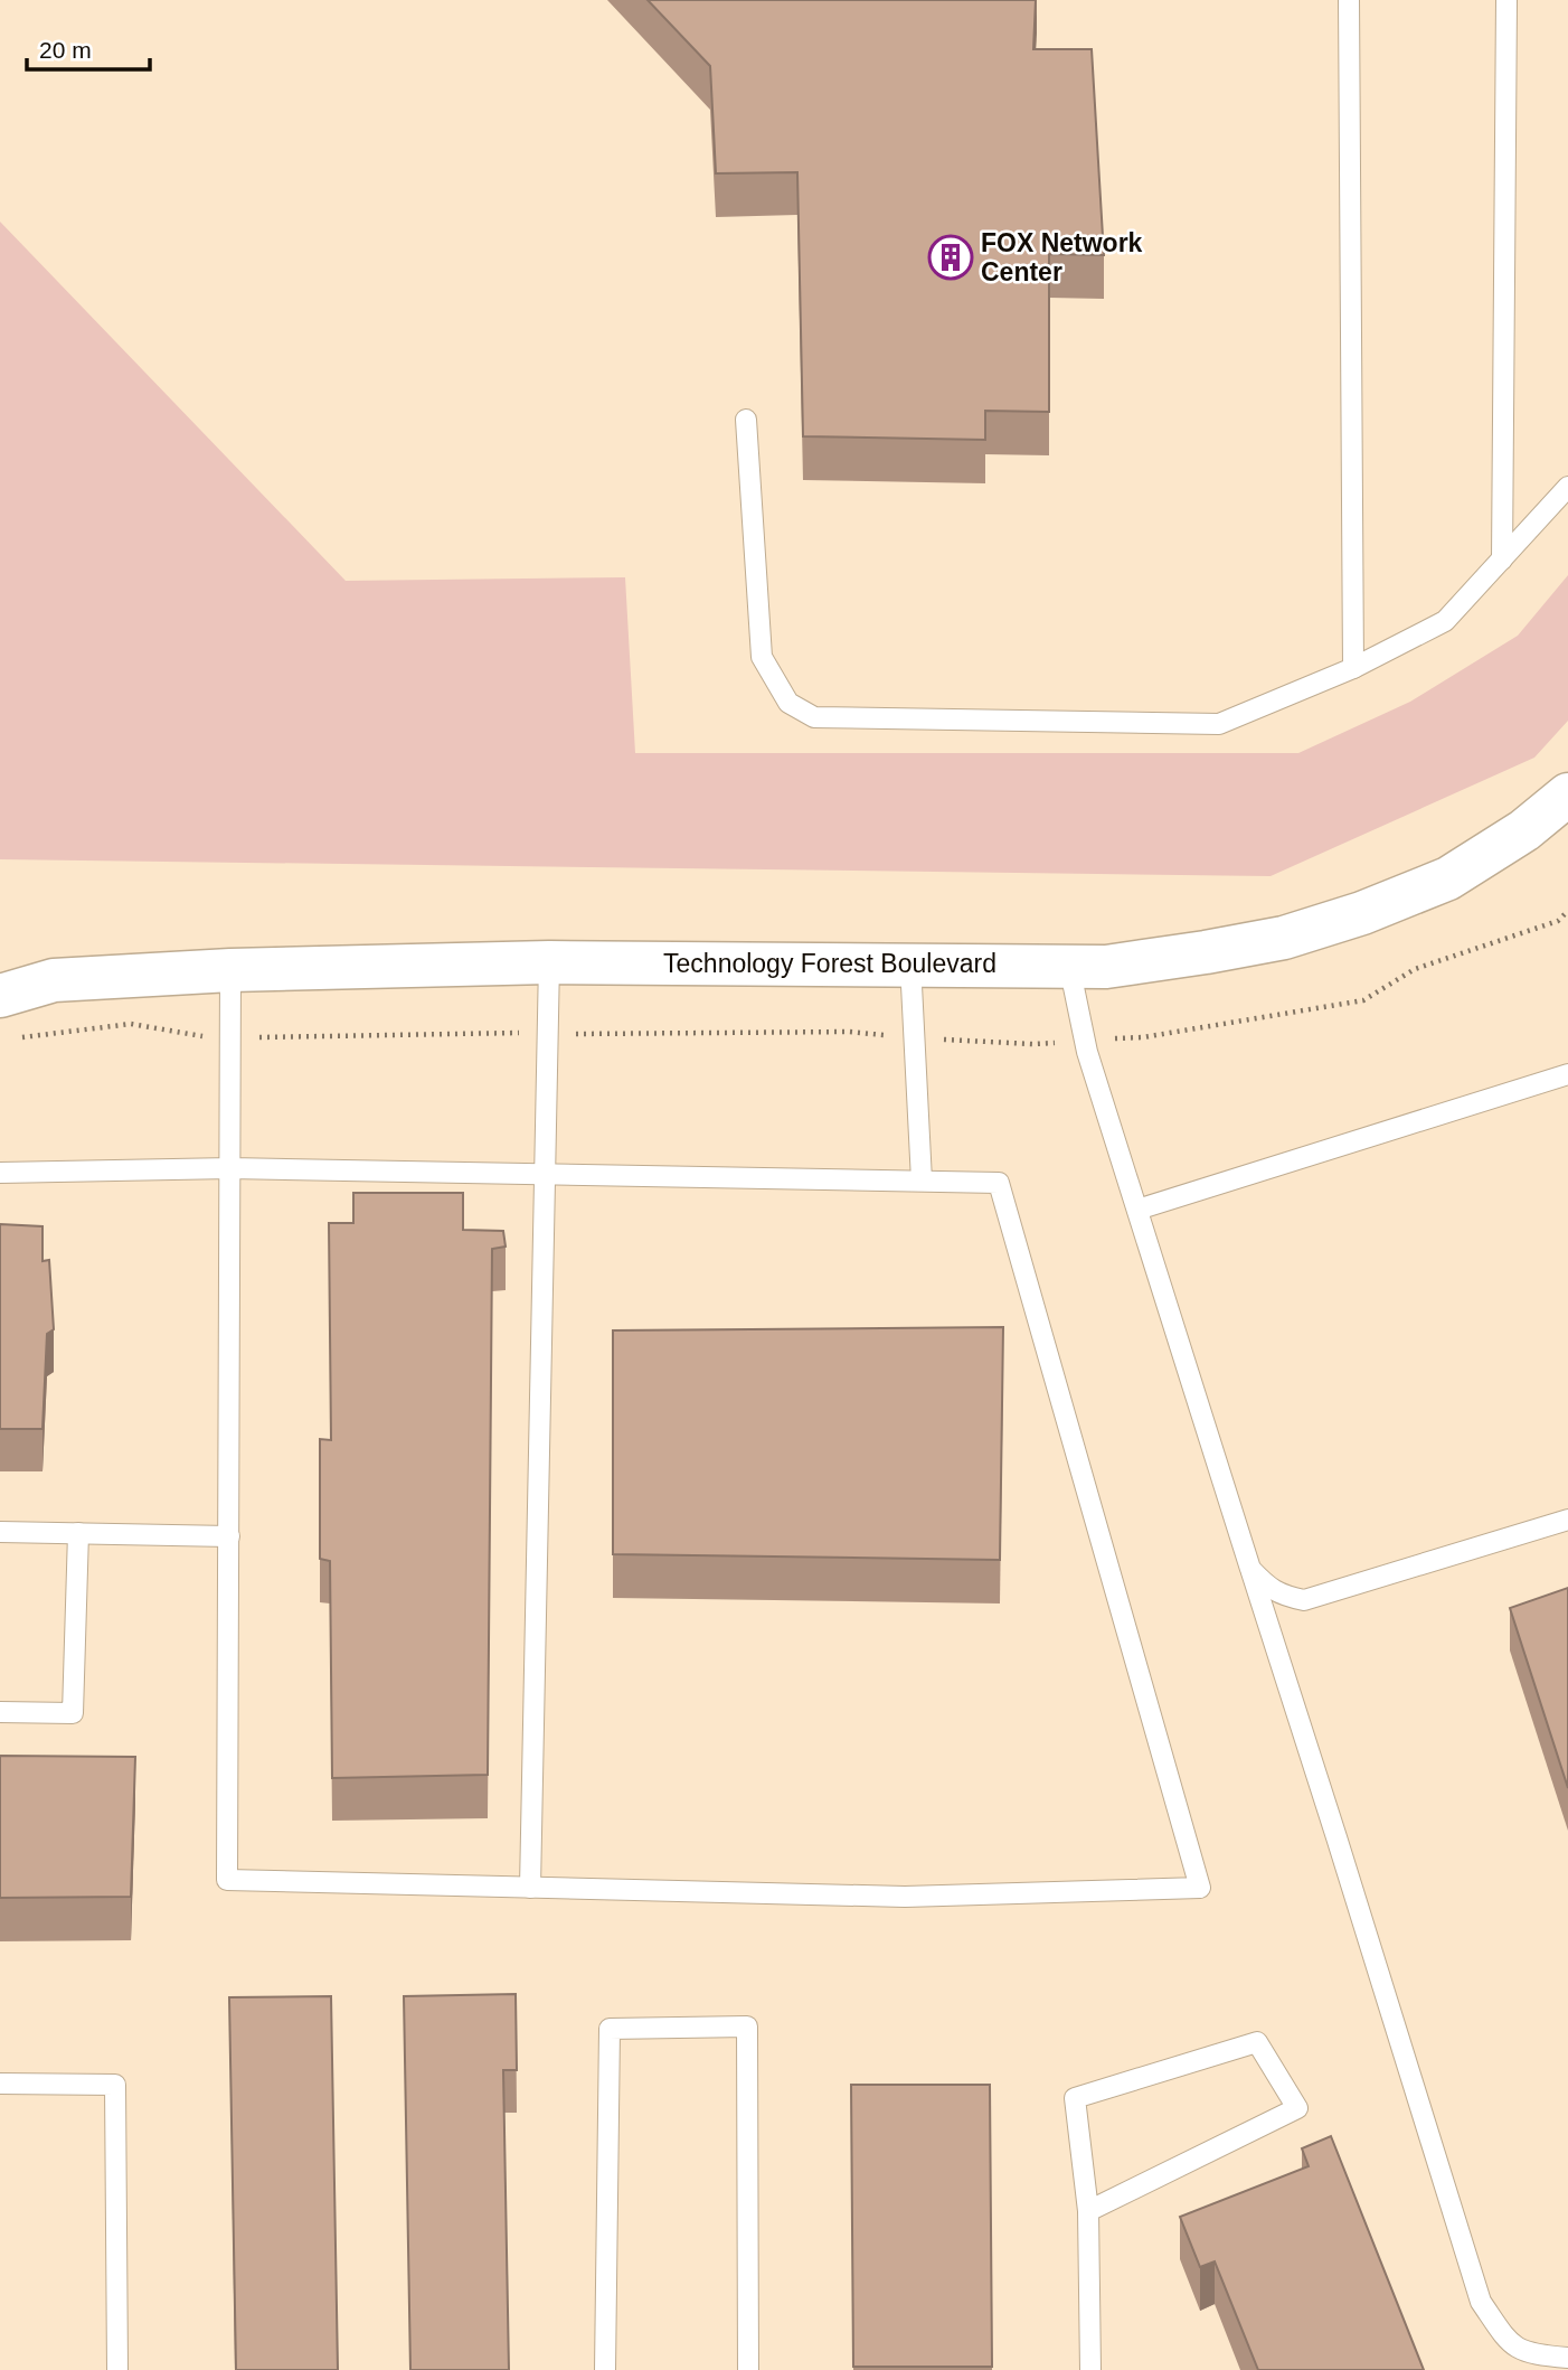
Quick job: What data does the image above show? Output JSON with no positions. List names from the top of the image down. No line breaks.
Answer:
{"streets":{"street":["Technology Forest Boulevard"]},"places":{"building":["FOX Network Center"]},"scale_bar":"20 m"}
